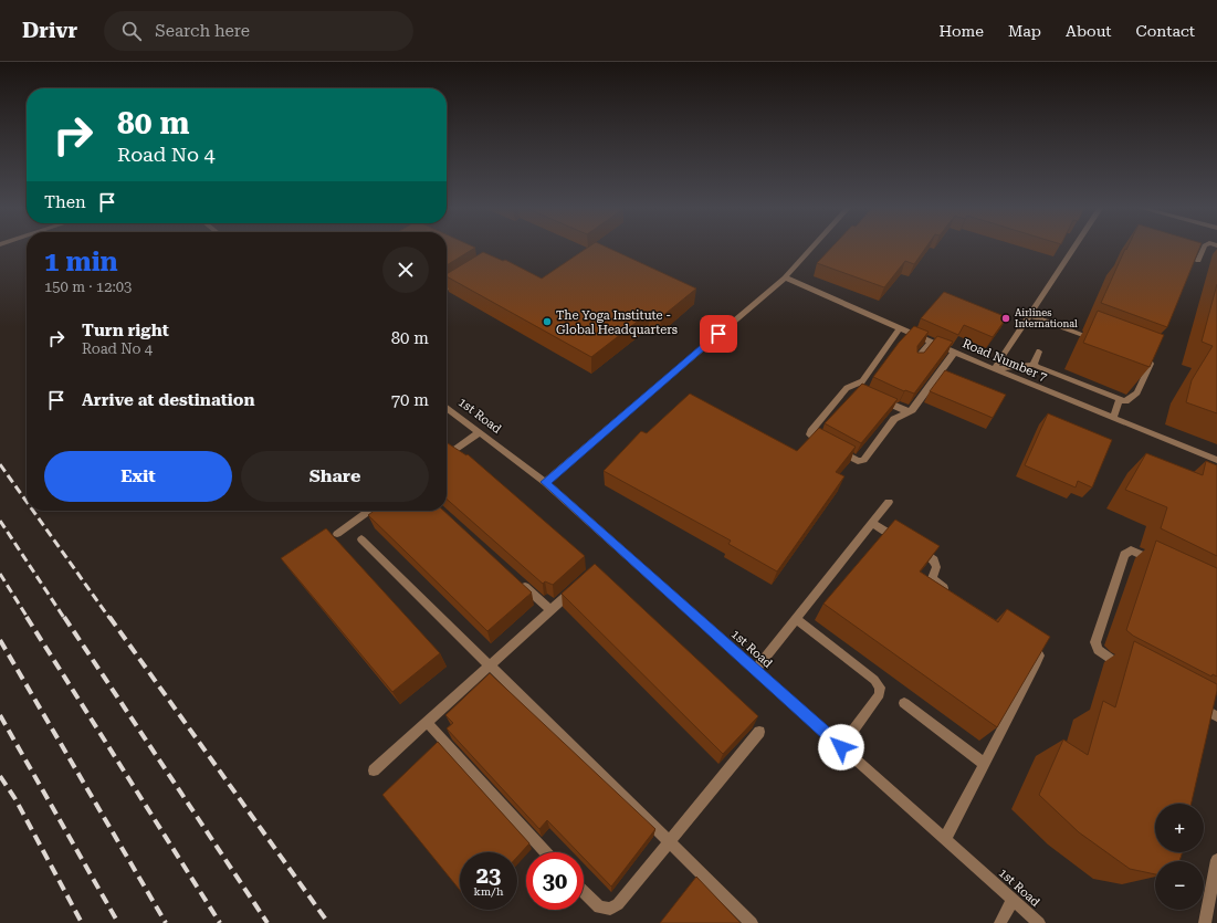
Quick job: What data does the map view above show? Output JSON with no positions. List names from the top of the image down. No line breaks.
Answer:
{"streets":{"street":["Road Number 7","1st Road"]},"places":["Airlines International","The Yoga Institute - Global Headquarters"],"page":{"header":"Drivr","search":"Search here","nav":["Home","Map","About","Contact"],"turn":["80 m","Road No 4"],"then":"Then","heading":["1 min","150 m · 12:03"],"list":[{"name":"Turn right","note":"Road No 4","value":"80 m"},{"name":"Arrive at destination","value":"70 m"}],"buttons":["Exit","Share"],"map_buttons":["+","−"],"speed":"23 km/h","limit":"30"}}
